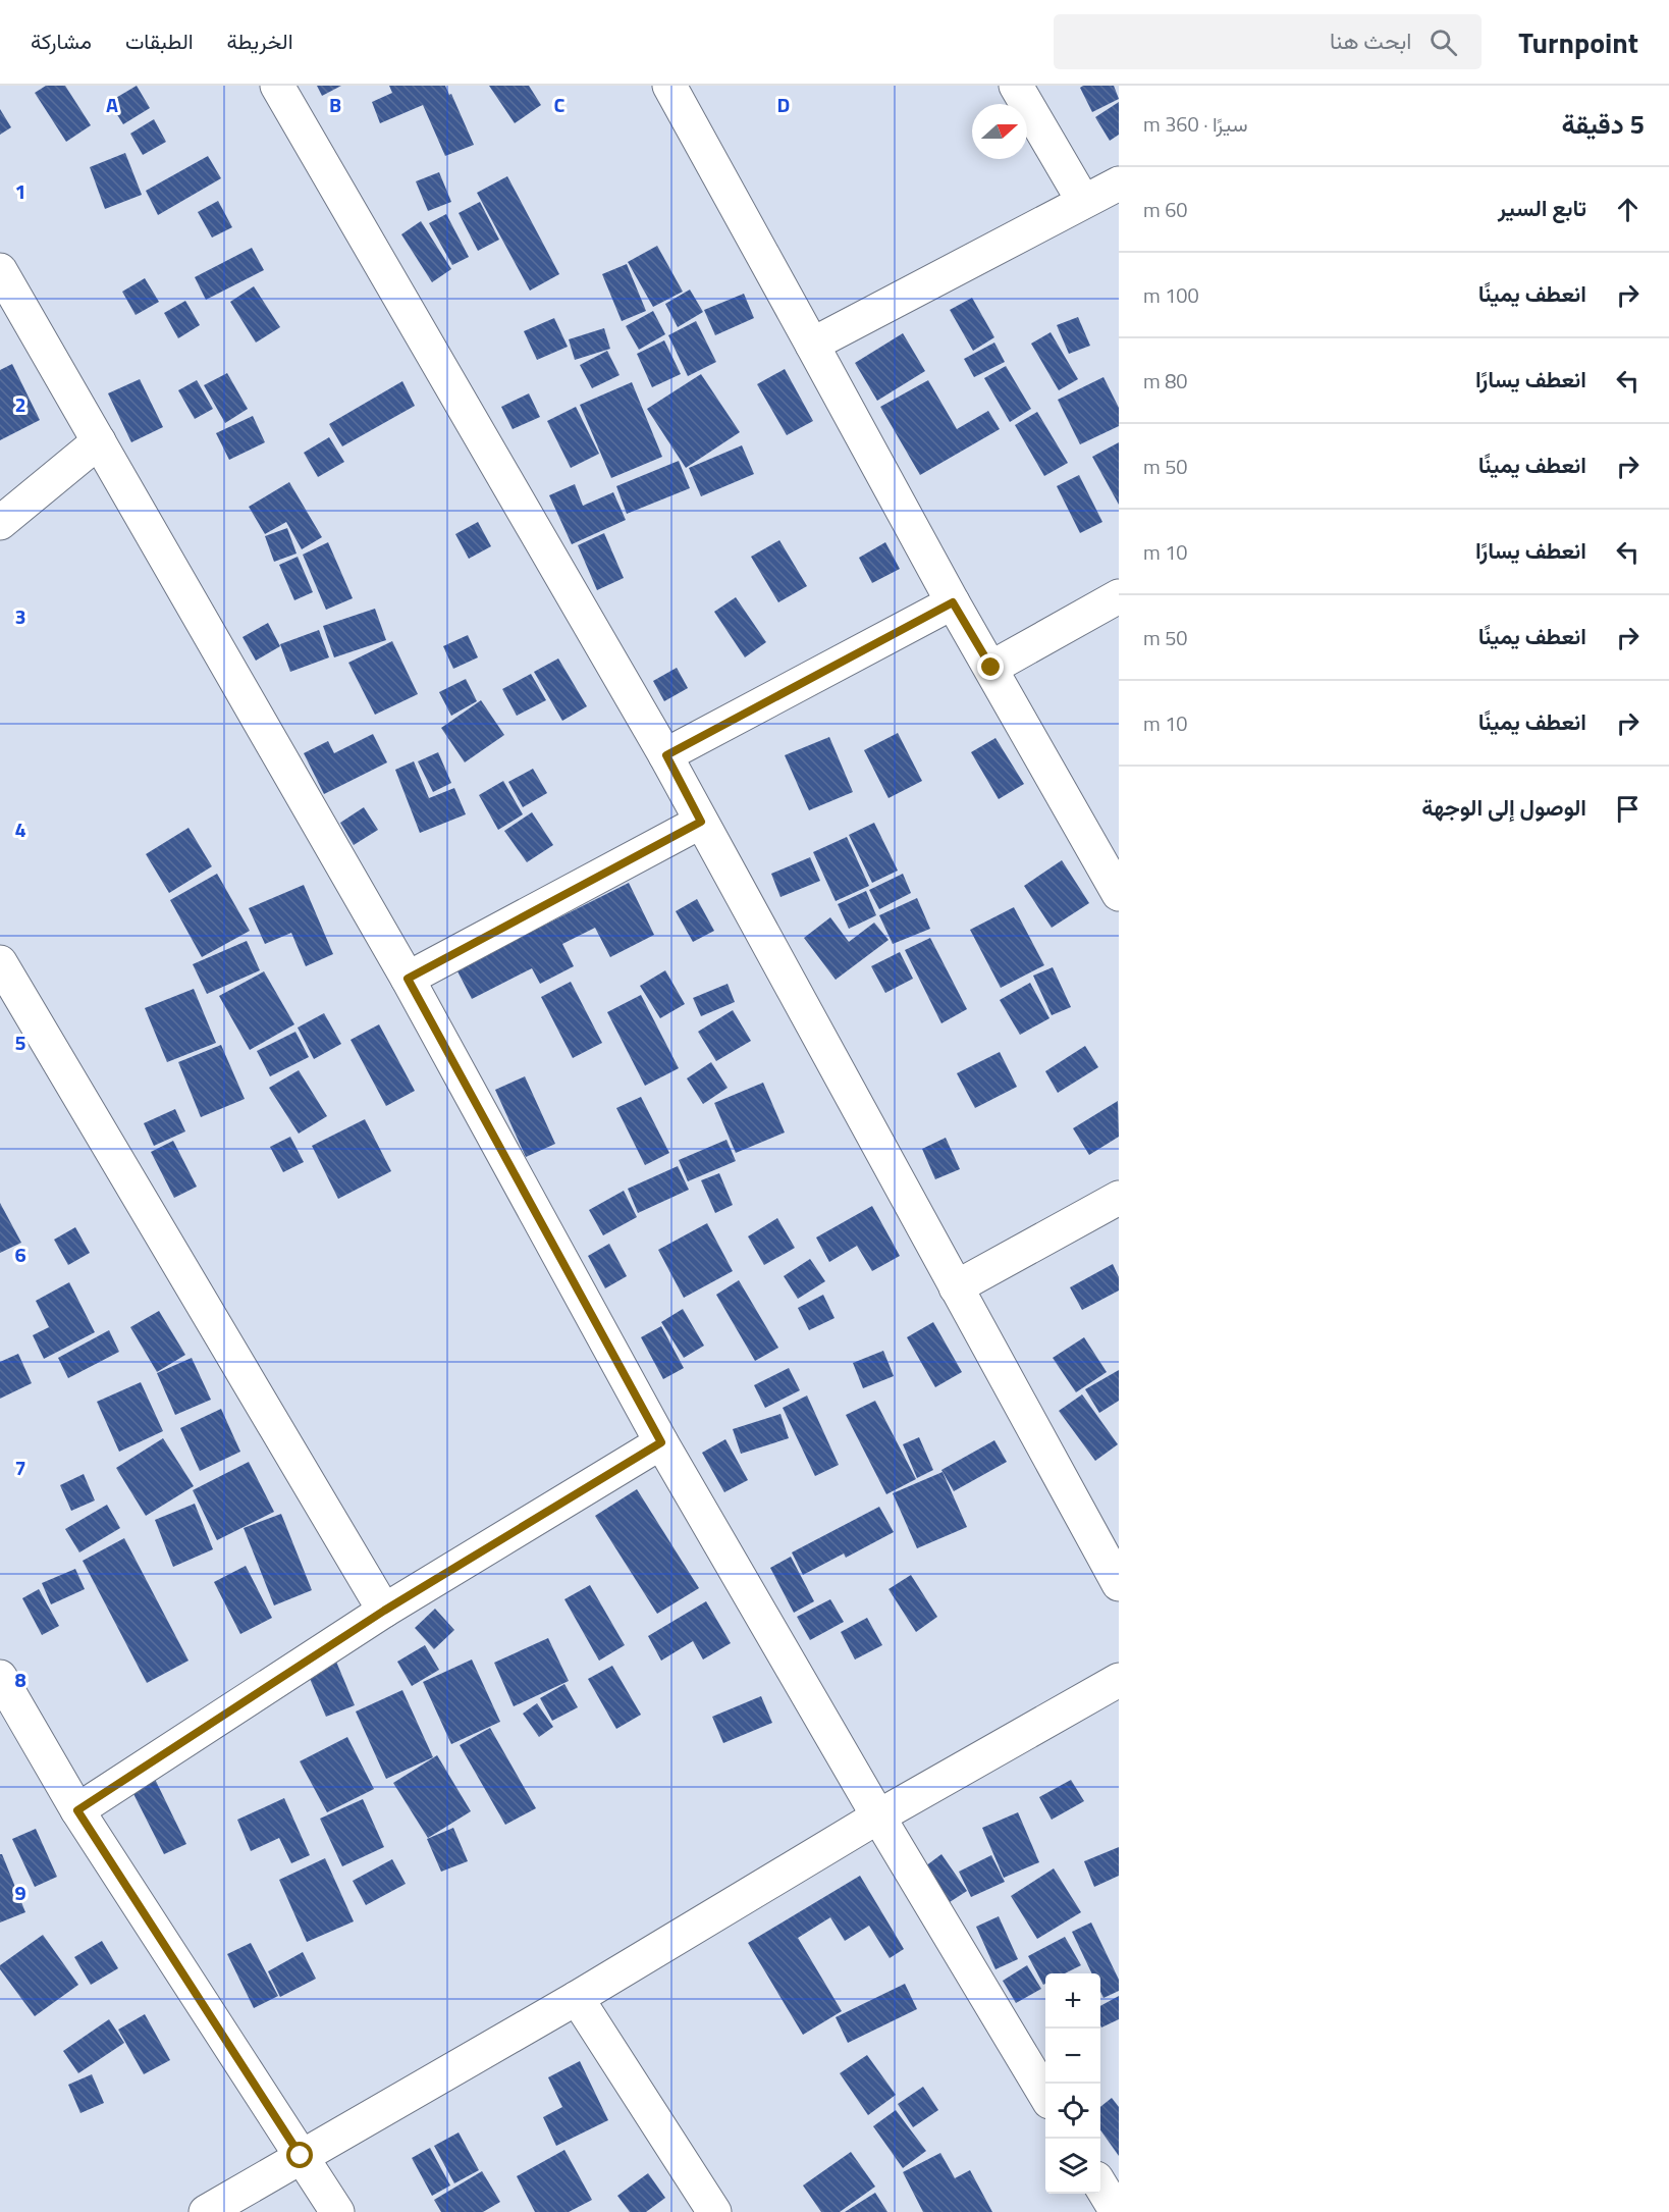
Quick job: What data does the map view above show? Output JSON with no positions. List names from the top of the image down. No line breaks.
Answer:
{"north":"right","page":{"header":"Turnpoint","search":"ابحث هنا","nav":["الخريطة","الطبقات","مشاركة"],"heading":["5 دقيقة","سيرًا · 360 m"],"list":[["تابع السير","60 m"],["انعطف يمينًا","100 m"],["انعطف يسارًا","80 m"],["انعطف يمينًا","50 m"],["انعطف يسارًا","10 m"],["انعطف يمينًا","50 m"],["انعطف يمينًا","10 m"],"الوصول إلى الوجهة"],"map_buttons":["+","−"]},"grid":{"columns":["A","B","C","D"],"rows":["1","2","3","4","5","6","7","8","9"]}}
